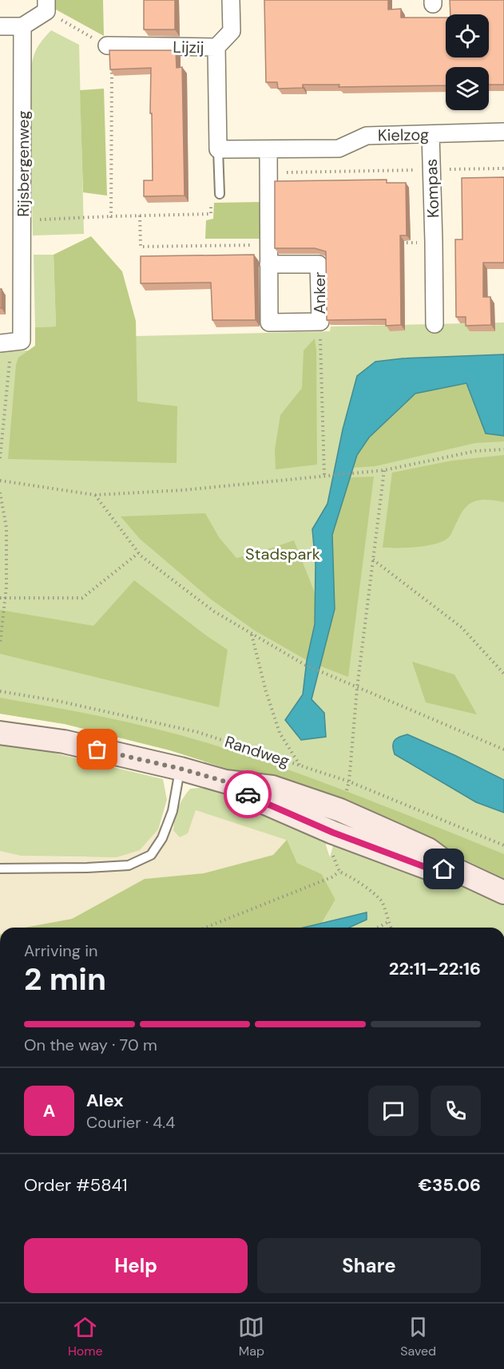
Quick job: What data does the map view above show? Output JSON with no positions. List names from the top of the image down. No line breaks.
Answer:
{"streets":{"main road":["Randweg"],"street":["Lijzij","Kielzog","Rijsbergenweg","Kompas","Anker"]},"crossings":[["Kielzog","Kompas"],["Kielzog","Anker"]],"parks":["Stadspark"],"page":{"heading":["2 min","Arriving in","22:11–22:16"],"panel":["Alex","Courier · 4.4","Order #5841","€35.06"],"bar":"On the way · 70 m","round":"A","buttons":["Help","Share"],"tabs":["Home","Map","Saved"]}}
